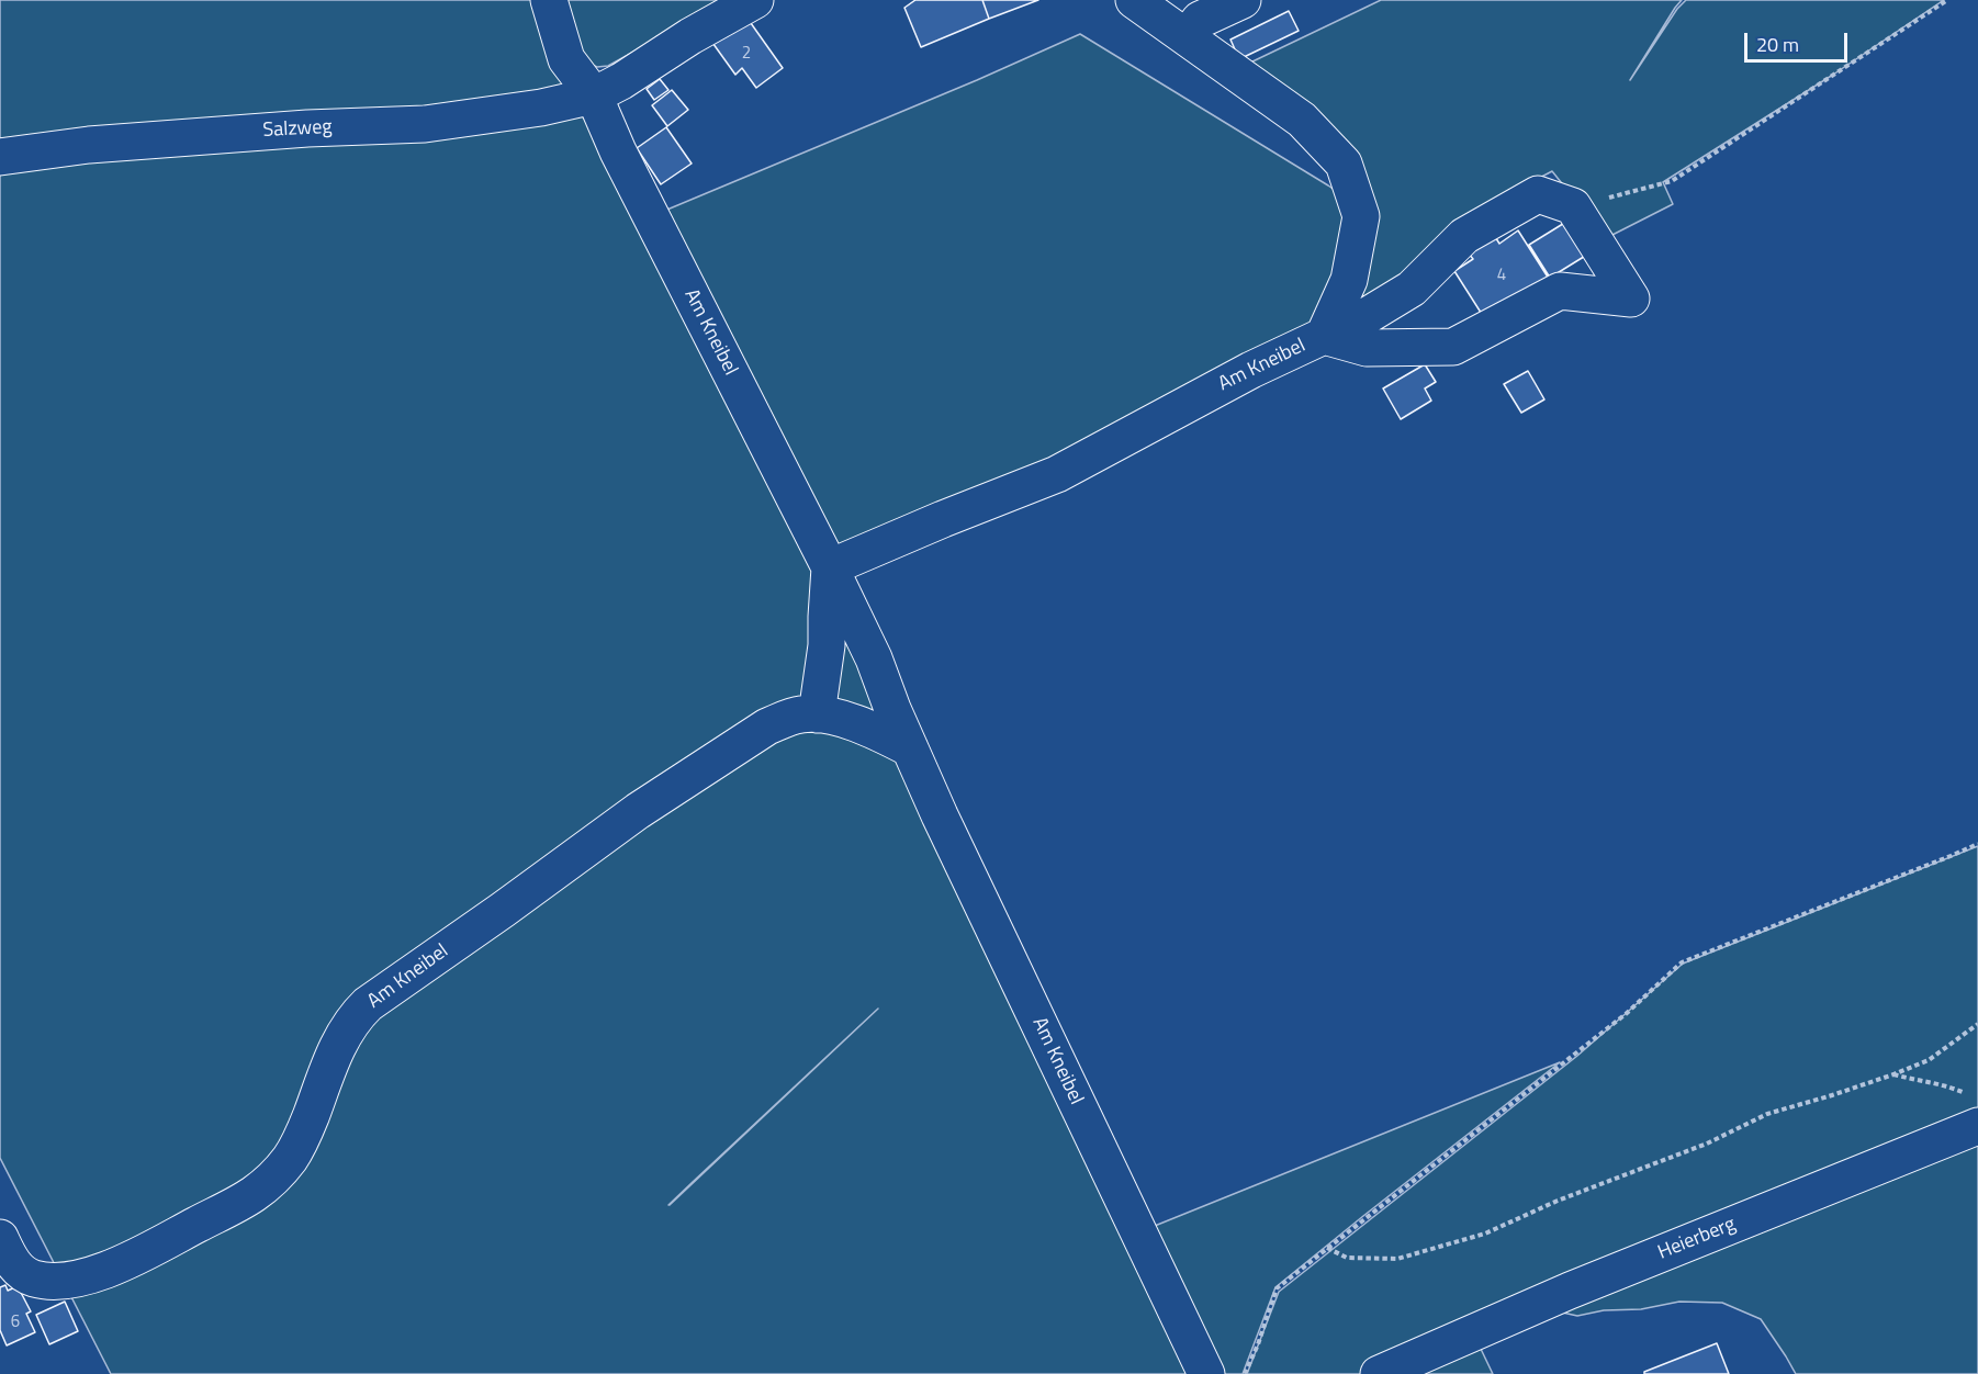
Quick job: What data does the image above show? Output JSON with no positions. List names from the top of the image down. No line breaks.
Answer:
{"streets":{"street":["Salzweg","Am Kneibel","Heierberg"]},"crossings":[["Salzweg","Am Kneibel"]],"house_numbers":["2","4","6"],"scale_bar":"20 m"}
